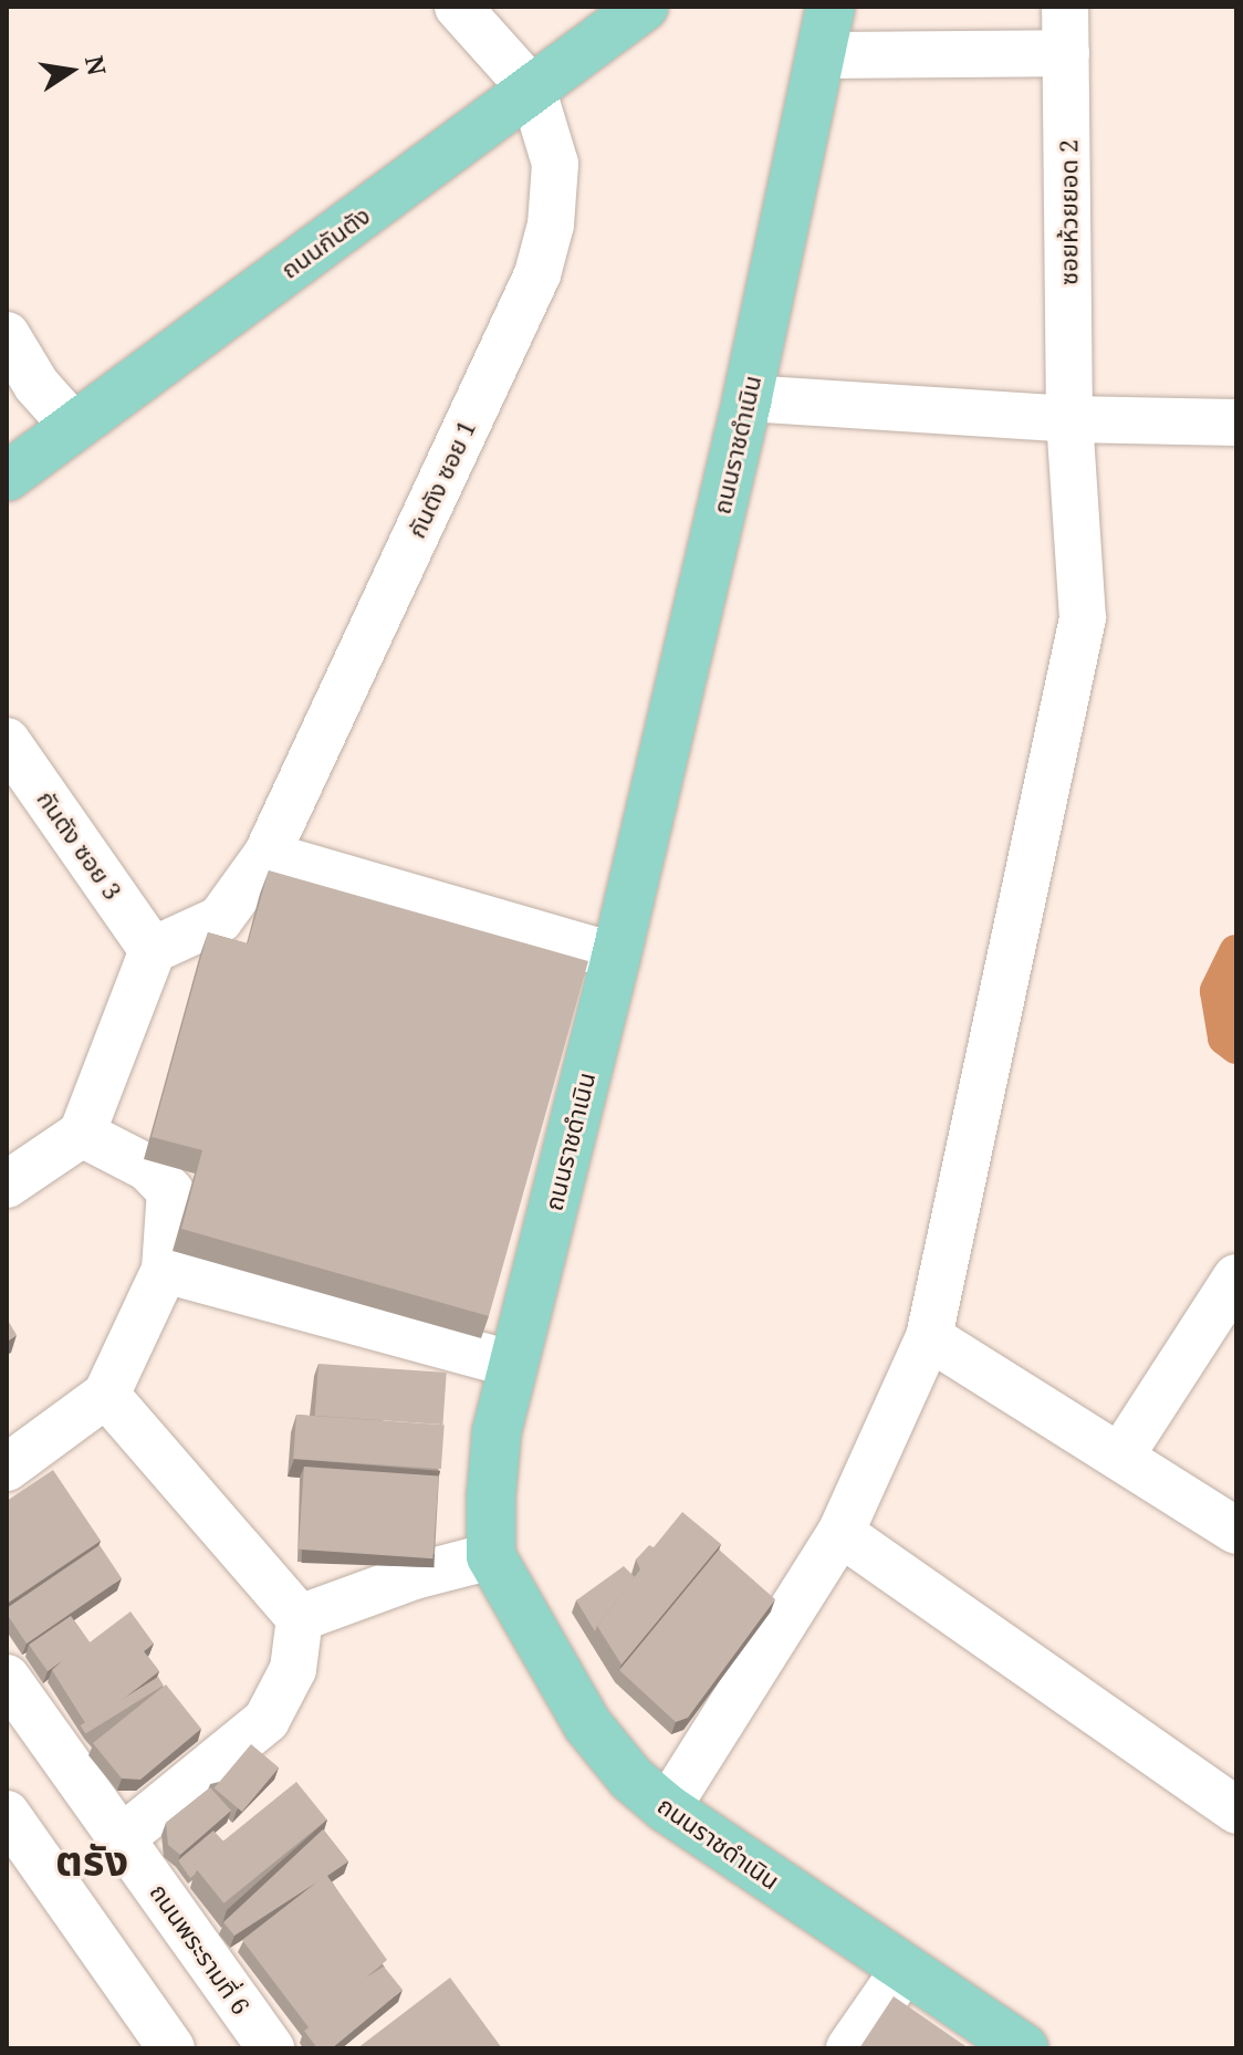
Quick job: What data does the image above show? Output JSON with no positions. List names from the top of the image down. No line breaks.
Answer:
{"streets":{"main road":["ถนนกันตัง","ถนนราชดำเนิน"],"street":["ซอยห้วยยอด 2","กันตัง ซอย 1","กันตัง ซอย 3","ถนนพระรามที่ 6"]},"crossings":[["ซอยห้วยยอด 2","ถนนราชดำเนิน"],["ถนนกันตัง","กันตัง ซอย 1"],["กันตัง ซอย 1","กันตัง ซอย 3"]],"districts":["ตรัง"],"north":"right"}
